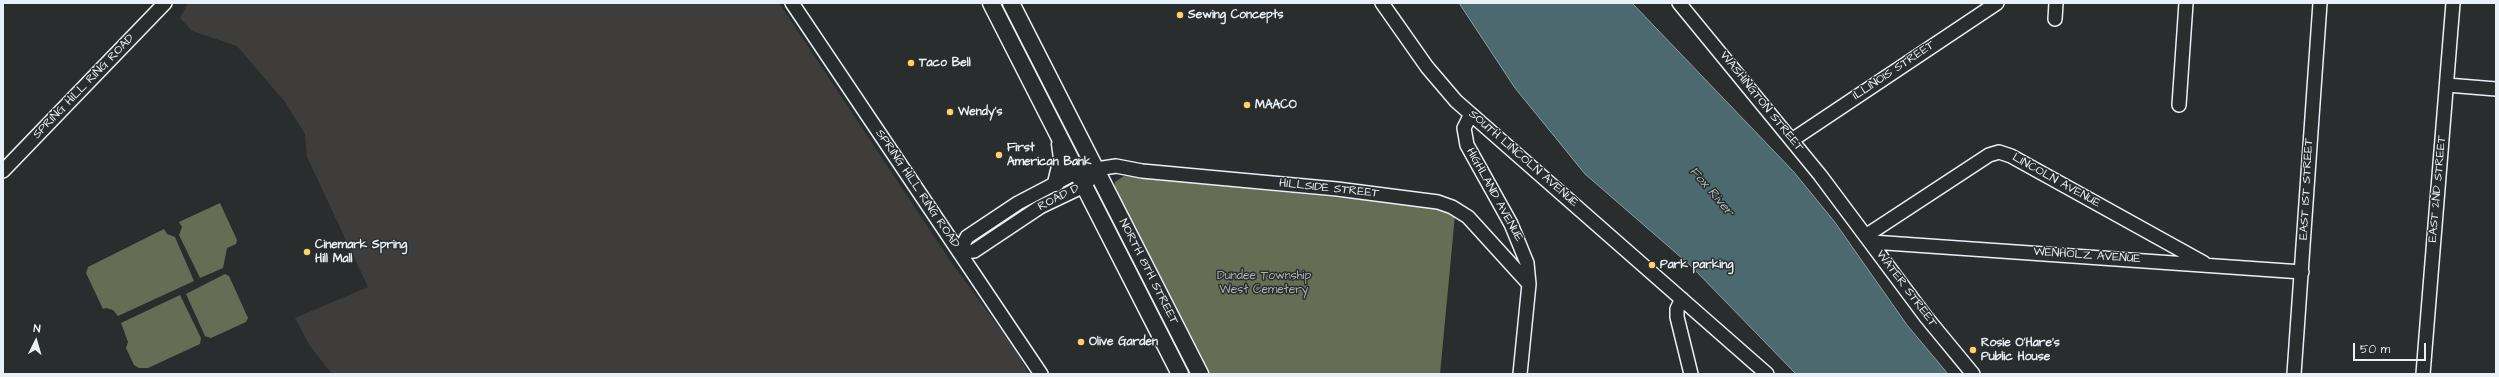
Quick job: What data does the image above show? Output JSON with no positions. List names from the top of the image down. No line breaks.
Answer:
{"streets":{"main road":["NORTH 8TH STREET"],"street":["ILLINOIS STREET","SPRING HILL RING ROAD","WASHINGTON STREET","SOUTH LINCOLN AVENUE","LINCOLN AVENUE","HILLSIDE STREET","EAST 1ST STREET","EAST 2ND STREET","HIGHLAND AVENUE","ROAD D","WENHOLZ AVENUE","WATER STREET"]},"crossings":[["ILLINOIS STREET","WASHINGTON STREET"],["SPRING HILL RING ROAD","ROAD D"],["WASHINGTON STREET","WATER STREET"],["SOUTH LINCOLN AVENUE","HIGHLAND AVENUE"],["LINCOLN AVENUE","WENHOLZ AVENUE"],["LINCOLN AVENUE","WATER STREET"],["HILLSIDE STREET","HIGHLAND AVENUE"],["HILLSIDE STREET","ROAD D"],["HILLSIDE STREET","NORTH 8TH STREET"],["EAST 1ST STREET","WENHOLZ AVENUE"],["ROAD D","NORTH 8TH STREET"],["WENHOLZ AVENUE","WATER STREET"]],"water":["Fox River"],"parks":["Dundee Township West Cemetery"],"places":["Sewing Concepts","Taco Bell","MAACO","Wendy's","First American Bank","Cinemark Spring Hill Mall","Park parking","Olive Garden","Rosie O'Hare's Public House"],"scale_bar":"50 m","north":"top"}
